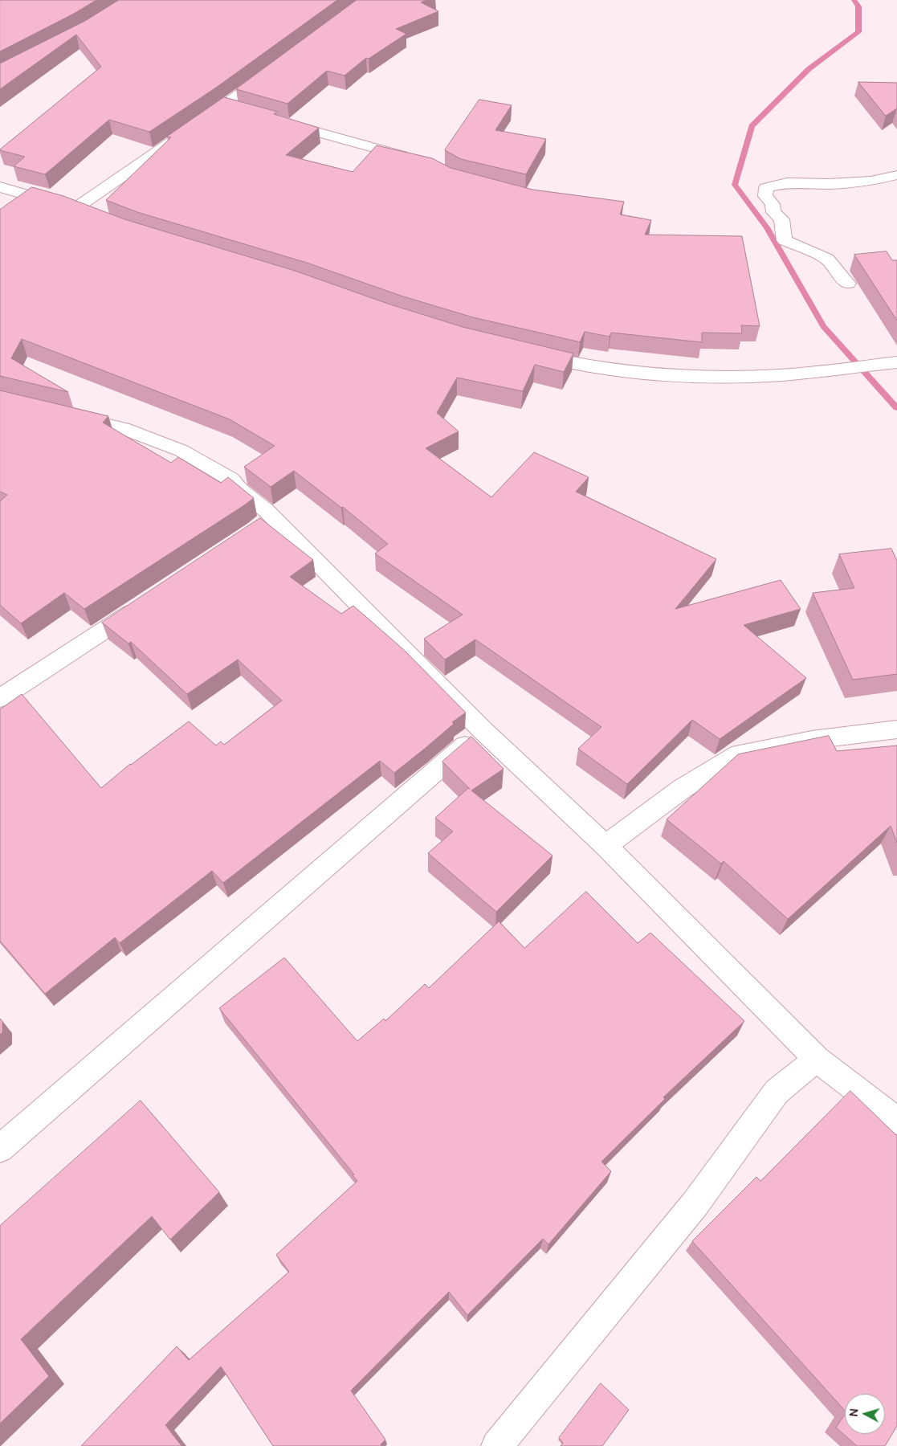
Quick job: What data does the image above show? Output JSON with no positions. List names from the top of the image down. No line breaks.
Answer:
{"north":"left"}
